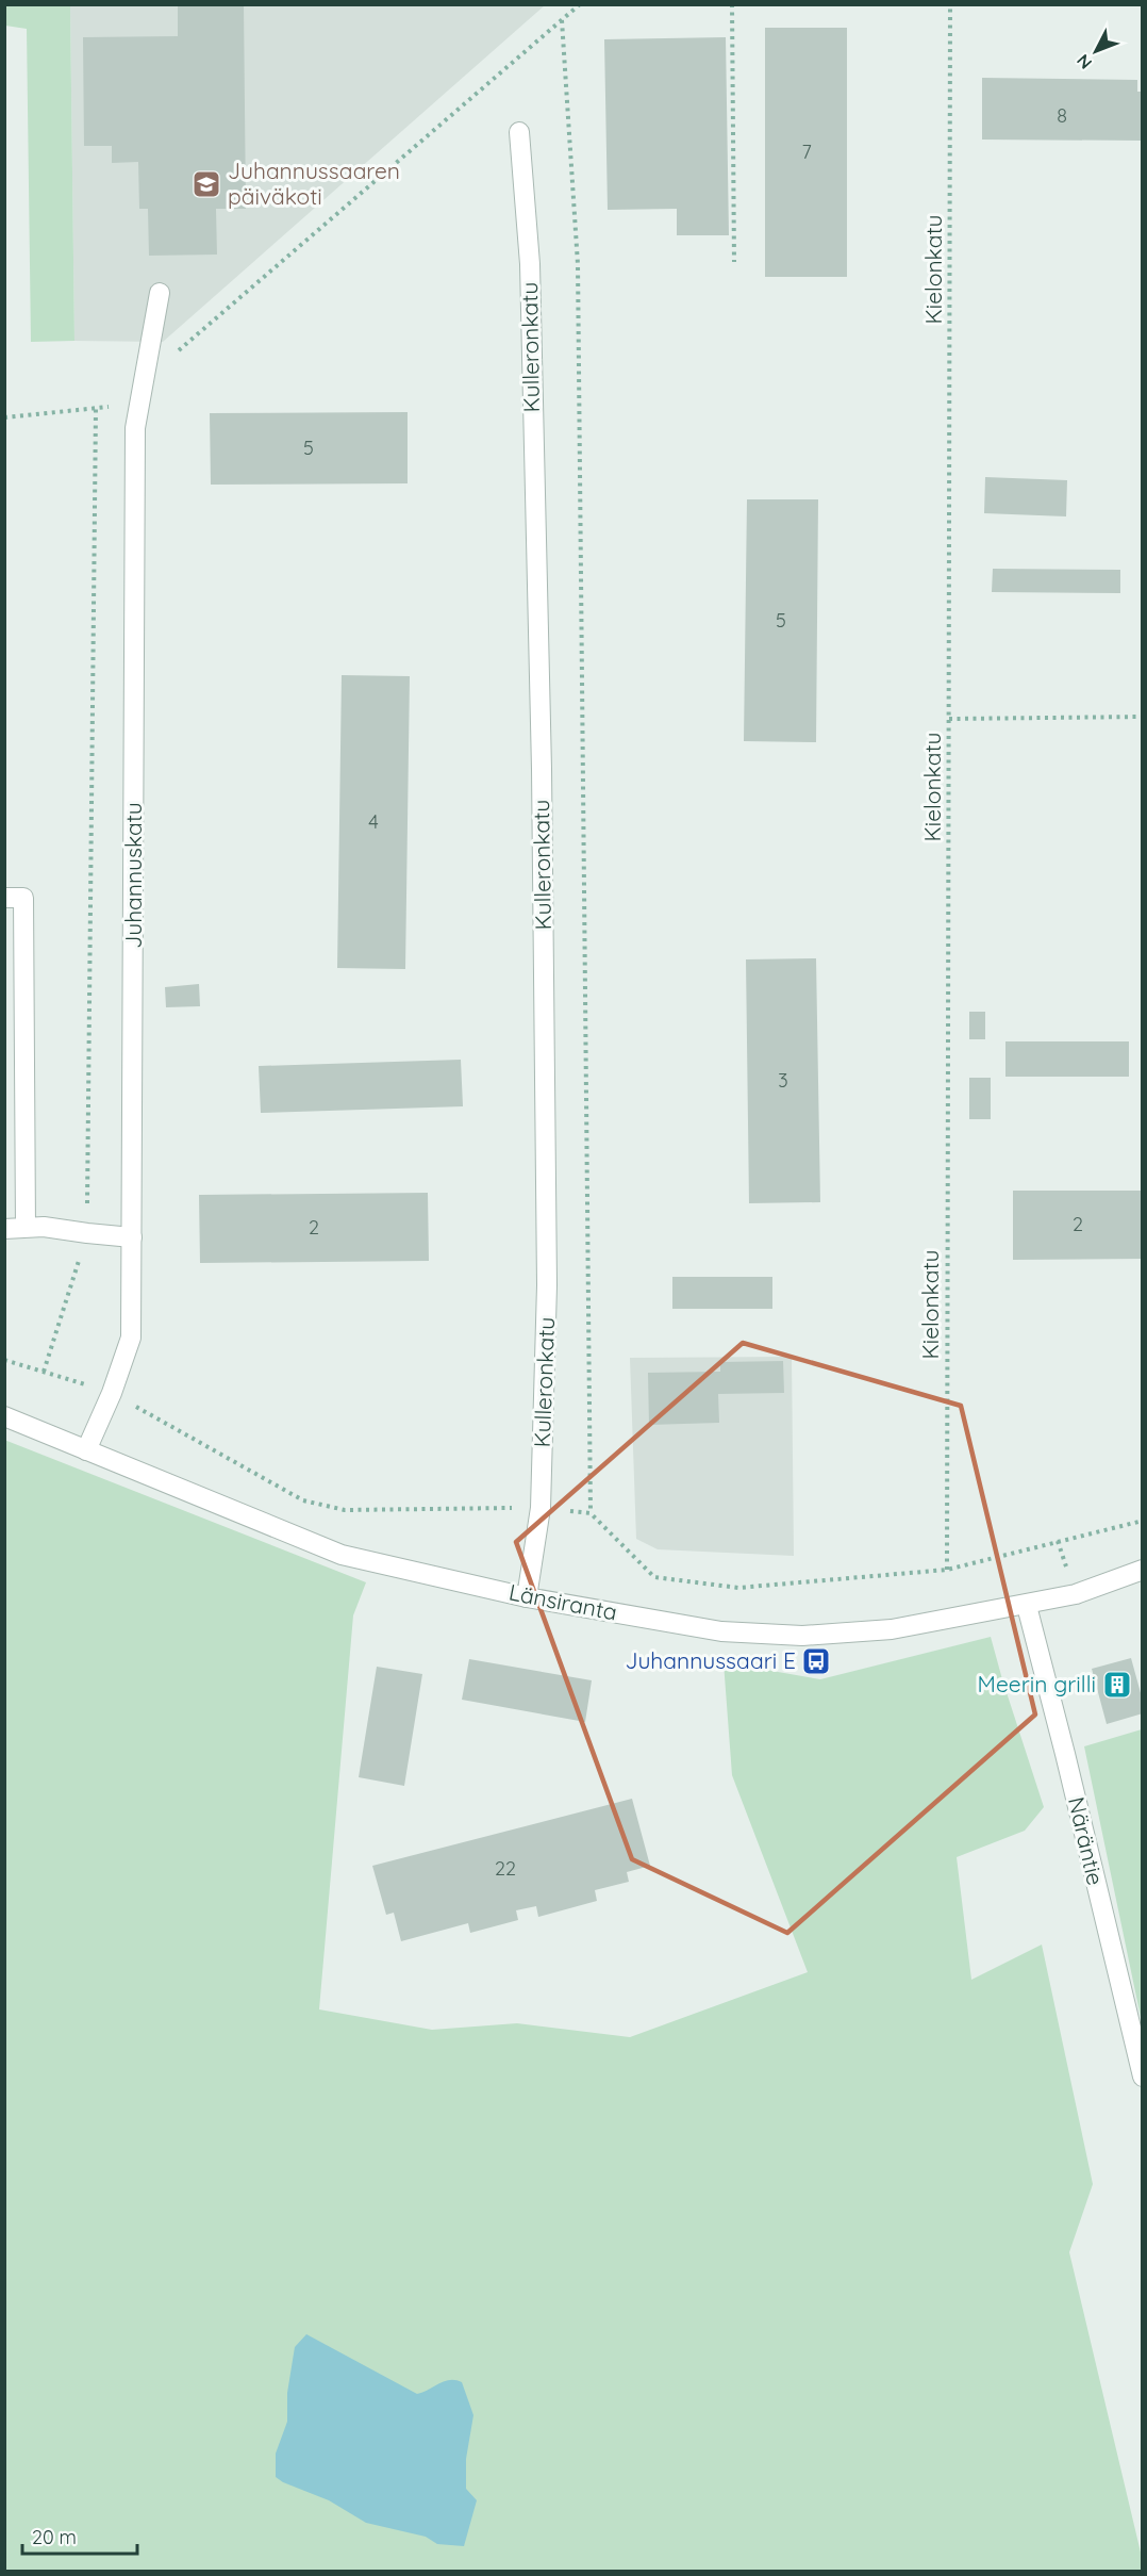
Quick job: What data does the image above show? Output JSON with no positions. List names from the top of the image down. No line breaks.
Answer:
{"streets":{"street":["Kulleronkatu","Juhannuskatu","Länsiranta","Näräntie"],"path":["Kielonkatu"]},"crossings":[["Kulleronkatu","Länsiranta"],["Juhannuskatu","Länsiranta"],["Länsiranta","Näräntie"]],"places":{"school or university":["Juhannussaaren päiväkoti"],"bus stop":["Juhannussaari E"],"building":["Meerin grilli"]},"house_numbers":["8","7","5","5","4","3","2","2","22"],"scale_bar":"20 m","north":"bottom left"}
